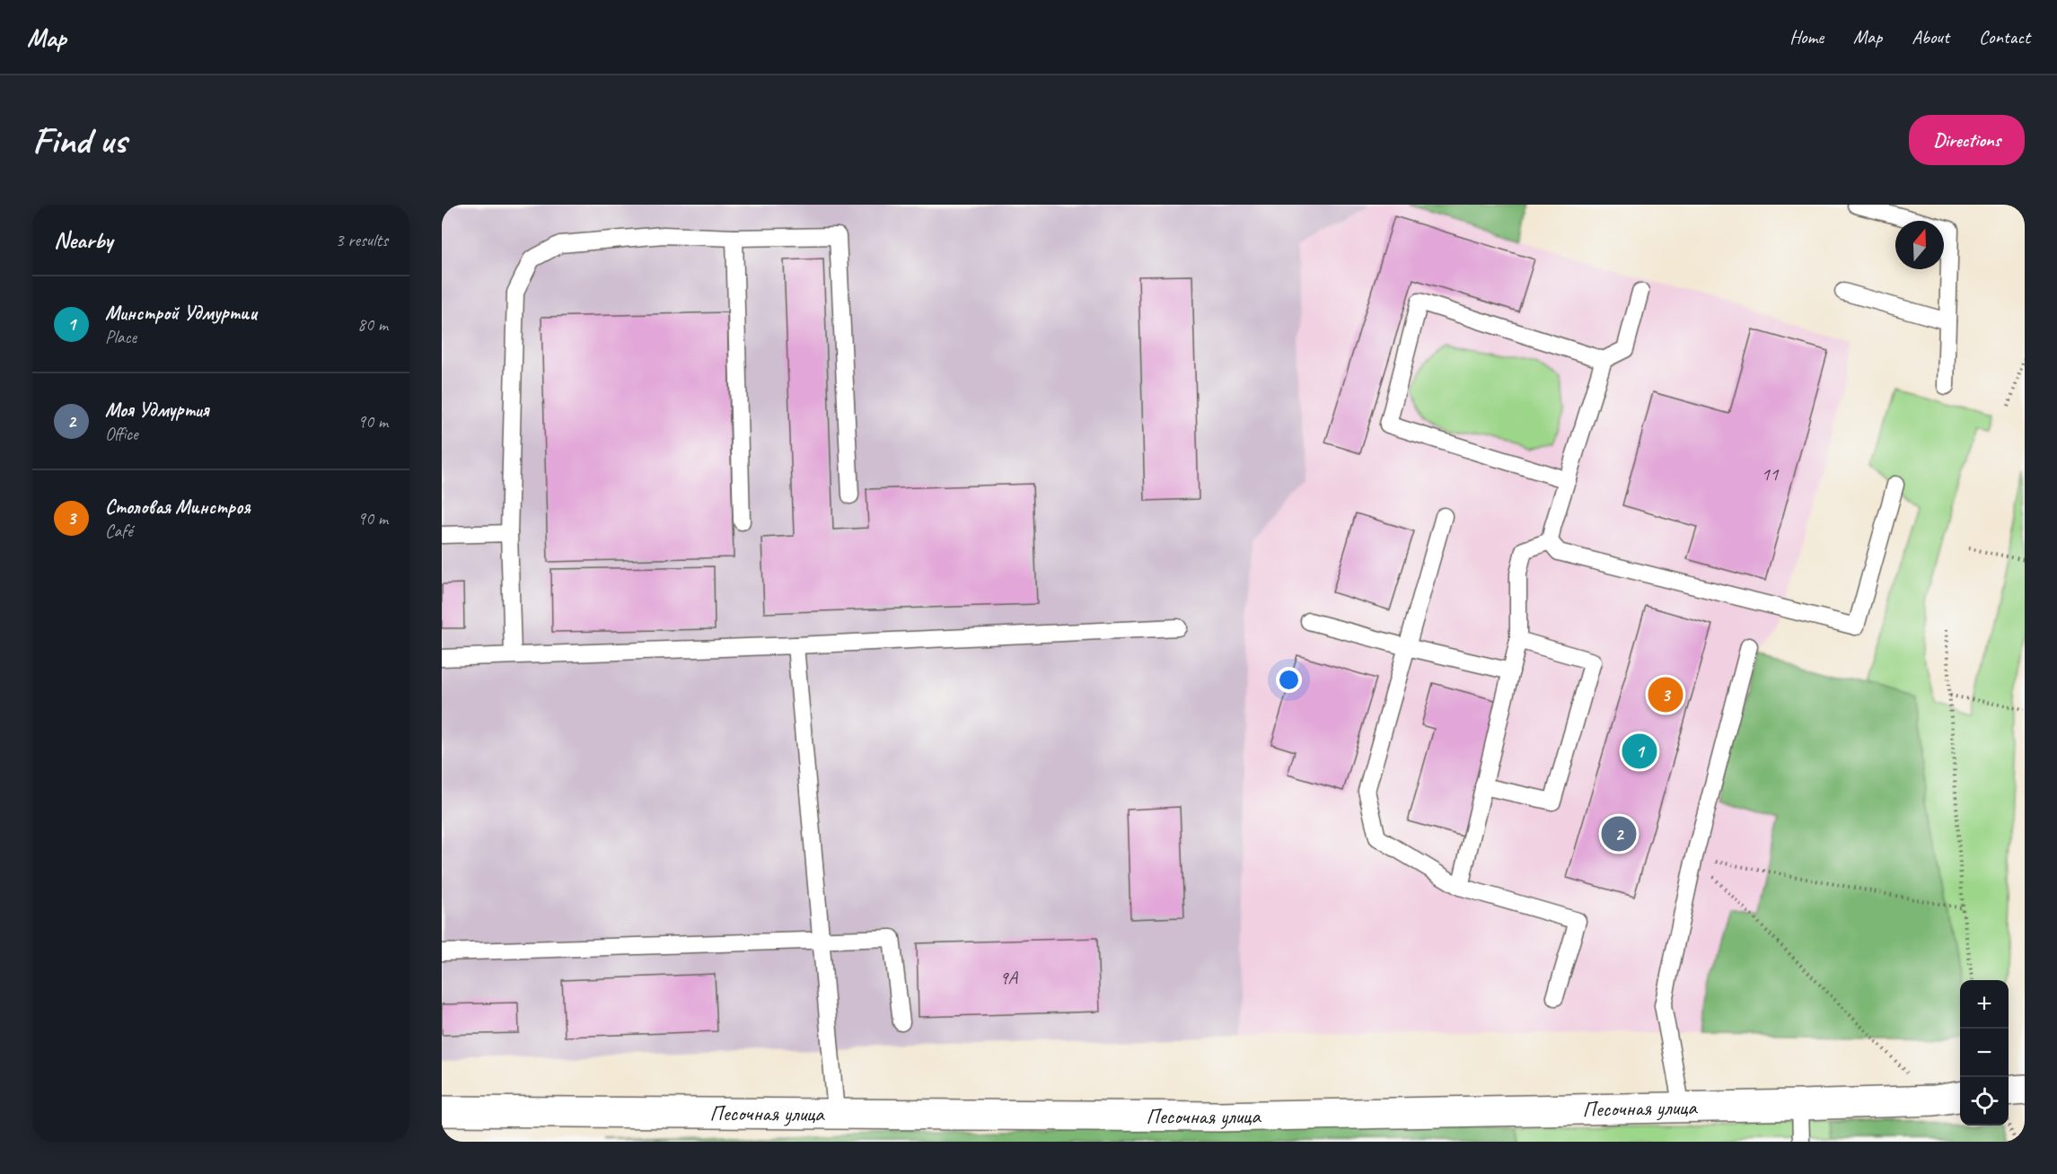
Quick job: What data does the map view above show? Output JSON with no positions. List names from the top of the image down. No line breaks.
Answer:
{"streets":{"street":["Песочная улица"]},"house_numbers":["11","9А"],"north":"top","page":{"header":"Map","nav":["Home","Map","About","Contact"],"buttons":"Directions","title":"Find us","heading":["Nearby","3 results"],"list":[{"mark":"1","name":"Минстрой Удмуртии","note":"Place","value":"80 m"},{"mark":"2","name":"Моя Удмуртия","note":"Office","value":"90 m"},{"mark":"3","name":"Столовая Минстроя","note":"Café","value":"90 m"}],"pins":["3","1","2"],"map_buttons":["+","−"]}}
